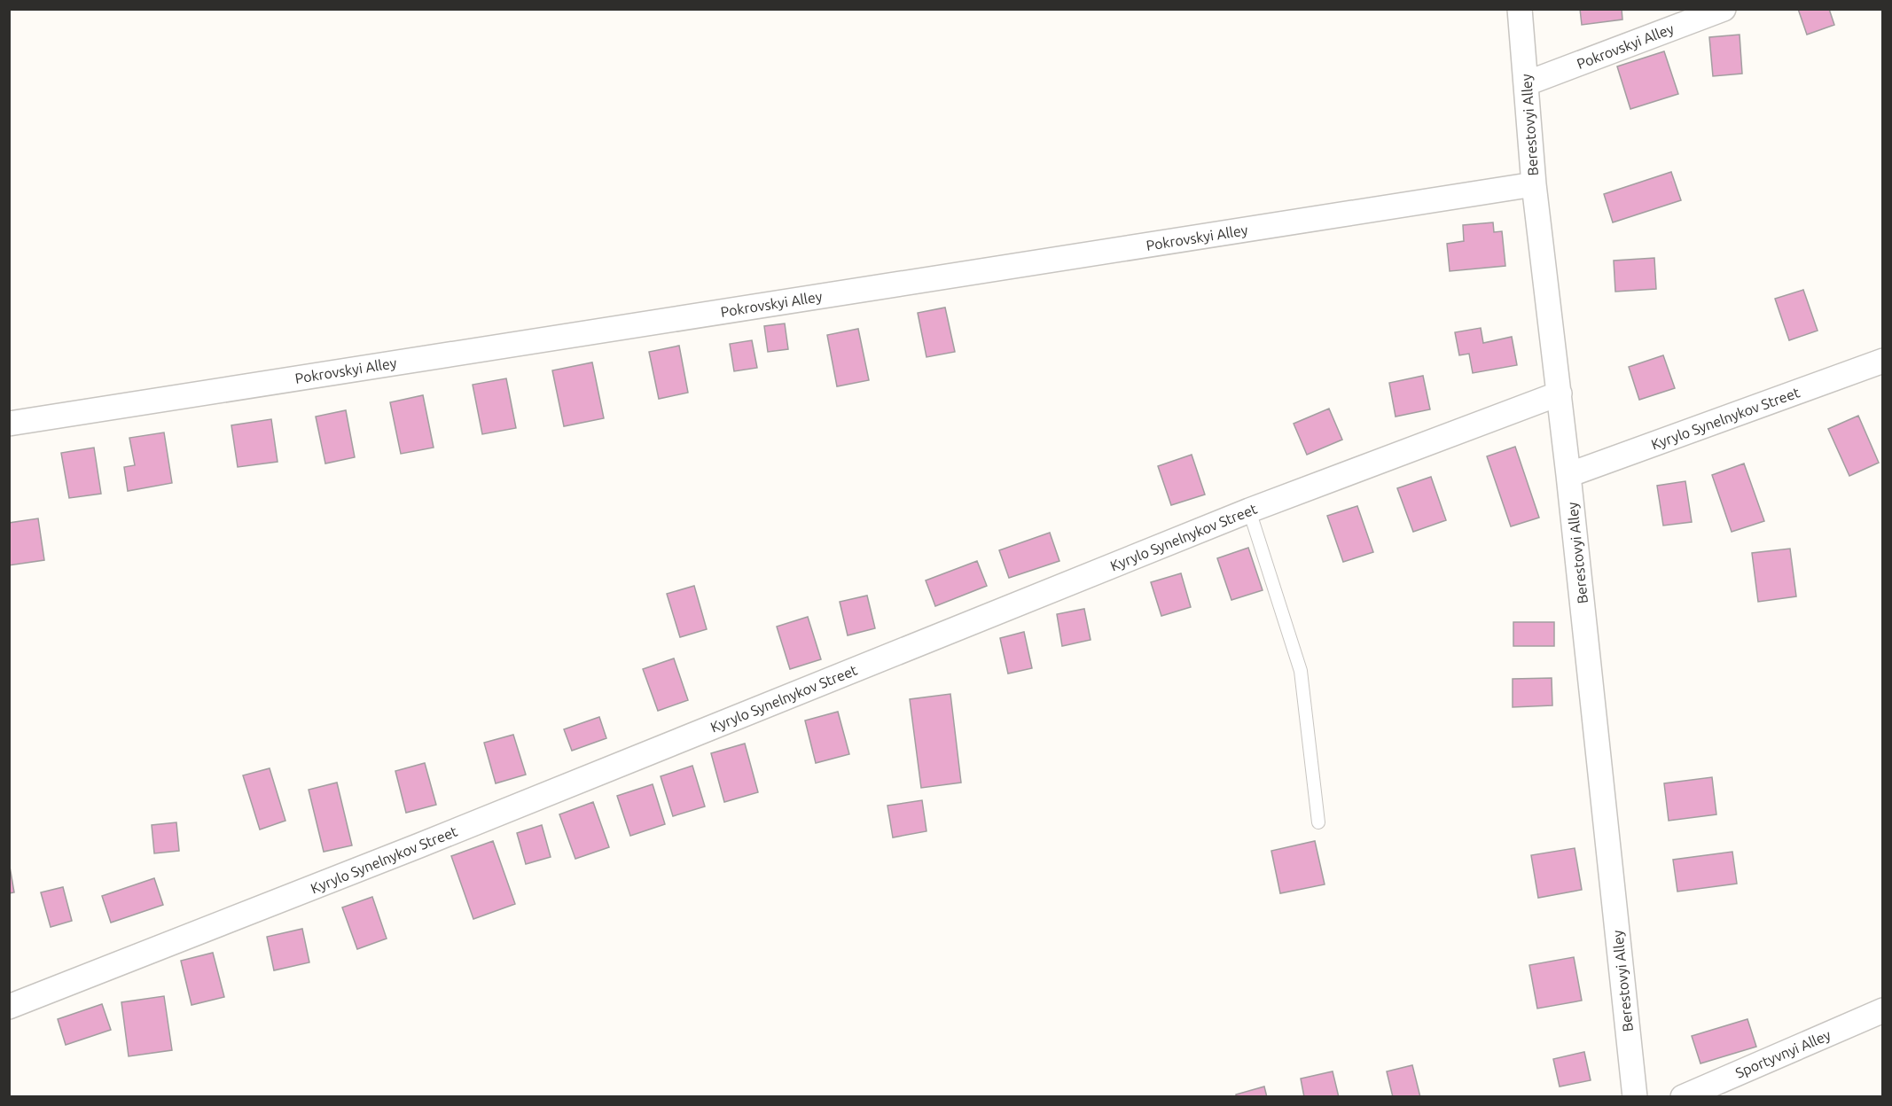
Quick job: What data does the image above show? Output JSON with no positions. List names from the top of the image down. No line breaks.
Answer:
{"streets":{"street":["Pokrovskyi Alley","Berestovyi Alley","Kyrylo Synelnykov Street","Sportyvnyi Alley"]},"crossings":[["Pokrovskyi Alley","Berestovyi Alley"],["Berestovyi Alley","Kyrylo Synelnykov Street"]]}
